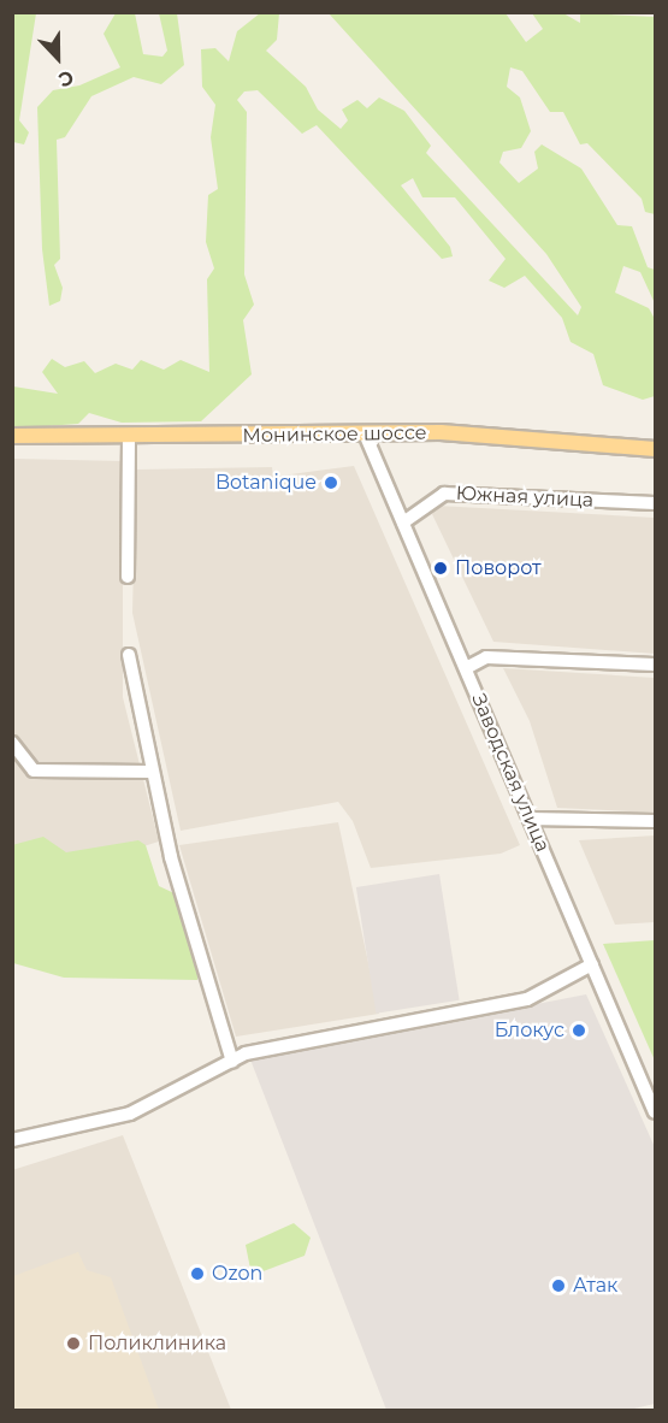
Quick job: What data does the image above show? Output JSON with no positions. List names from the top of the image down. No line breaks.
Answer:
{"streets":{"main road":["Монинское шоссе"],"street":["Южная улица","Заводская улица"]},"crossings":[["Монинское шоссе","Заводская улица"],["Южная улица","Заводская улица"]],"places":["Botanique","Поворот","Блокус","Ozon","Атак","Поликлиника"],"north":"bottom"}
